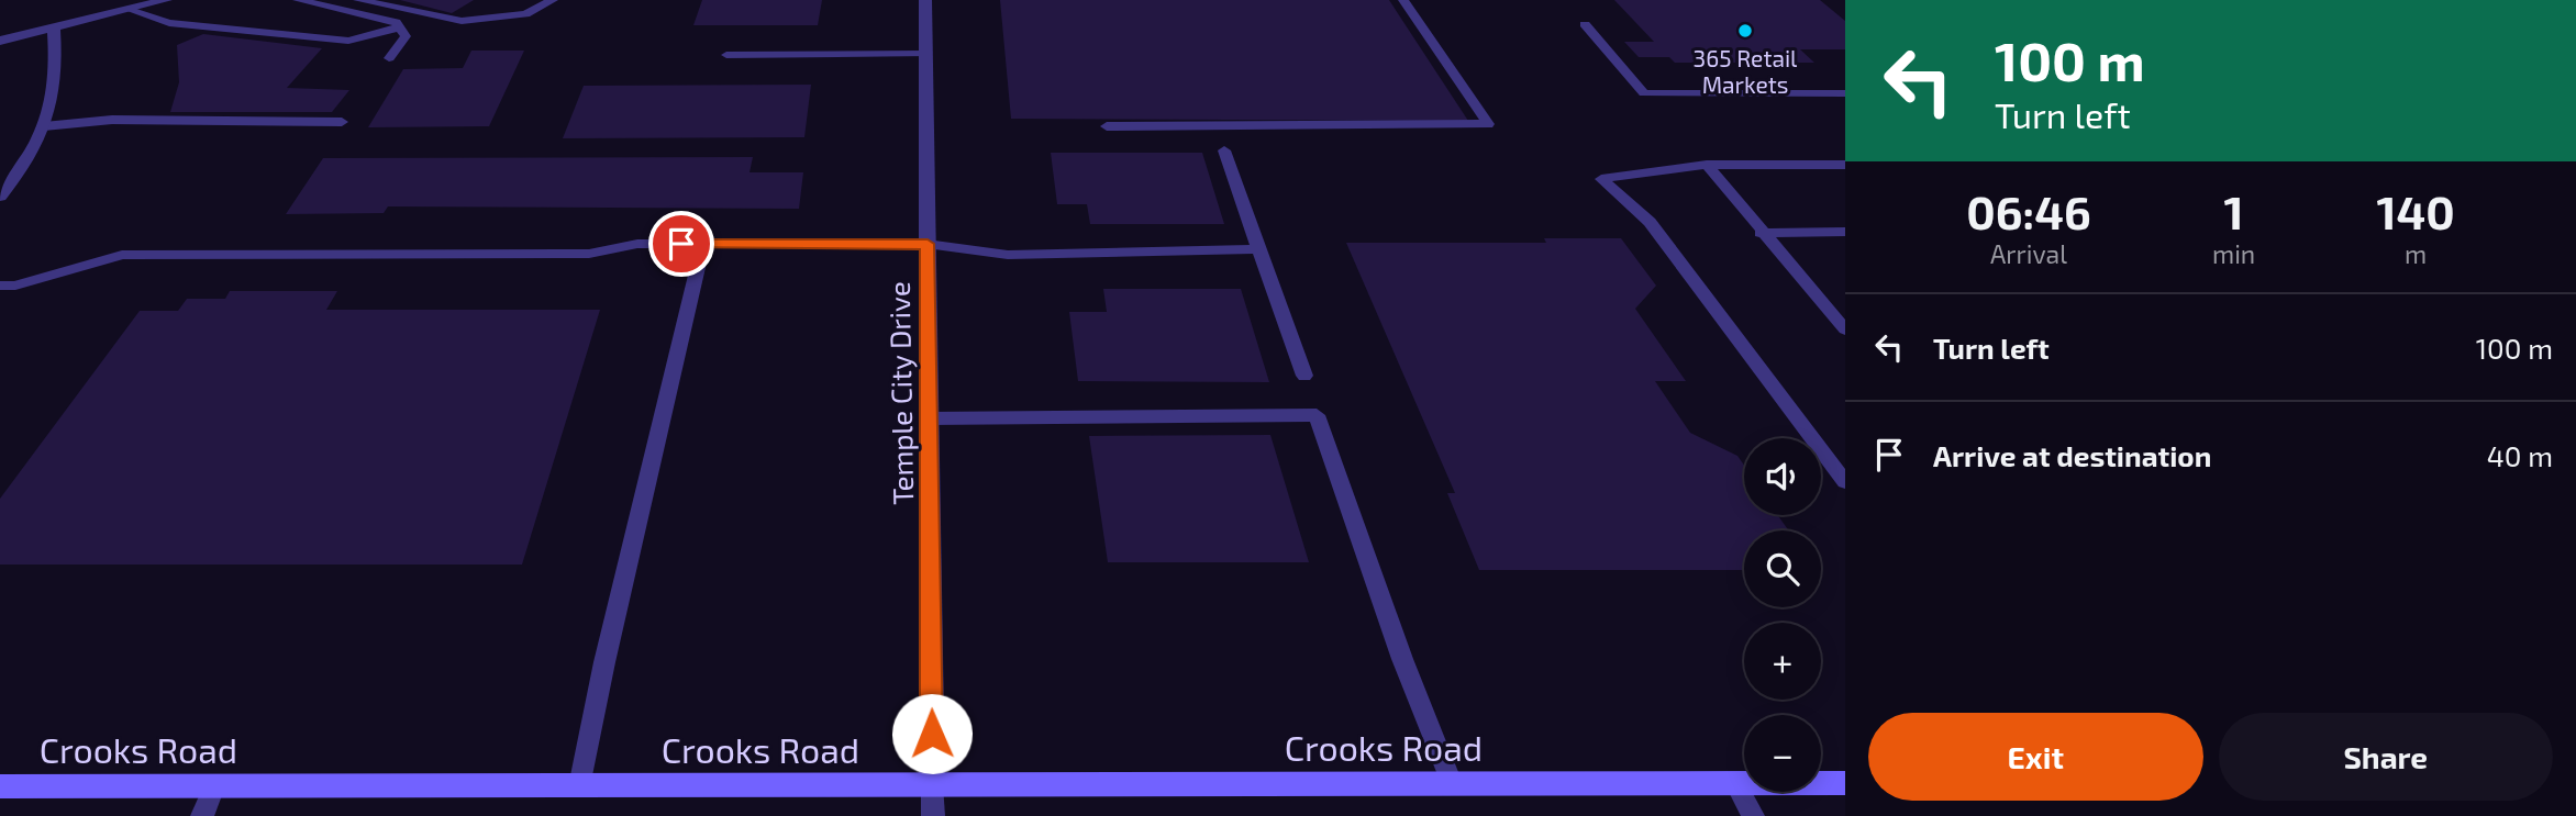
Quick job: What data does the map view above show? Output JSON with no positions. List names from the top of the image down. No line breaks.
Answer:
{"streets":{"main road":["Crooks Road"],"street":["Temple City Drive"]},"crossings":[["Temple City Drive","Crooks Road"]],"places":["365 Retail Markets"],"page":{"turn":["100 m","Turn left"],"eta":["06:46","Arrival","1","min","140","m"],"list":[{"name":"Turn left","value":"100 m"},{"name":"Arrive at destination","value":"40 m"}],"map_buttons":["+","−"],"buttons":["Exit","Share"]}}
